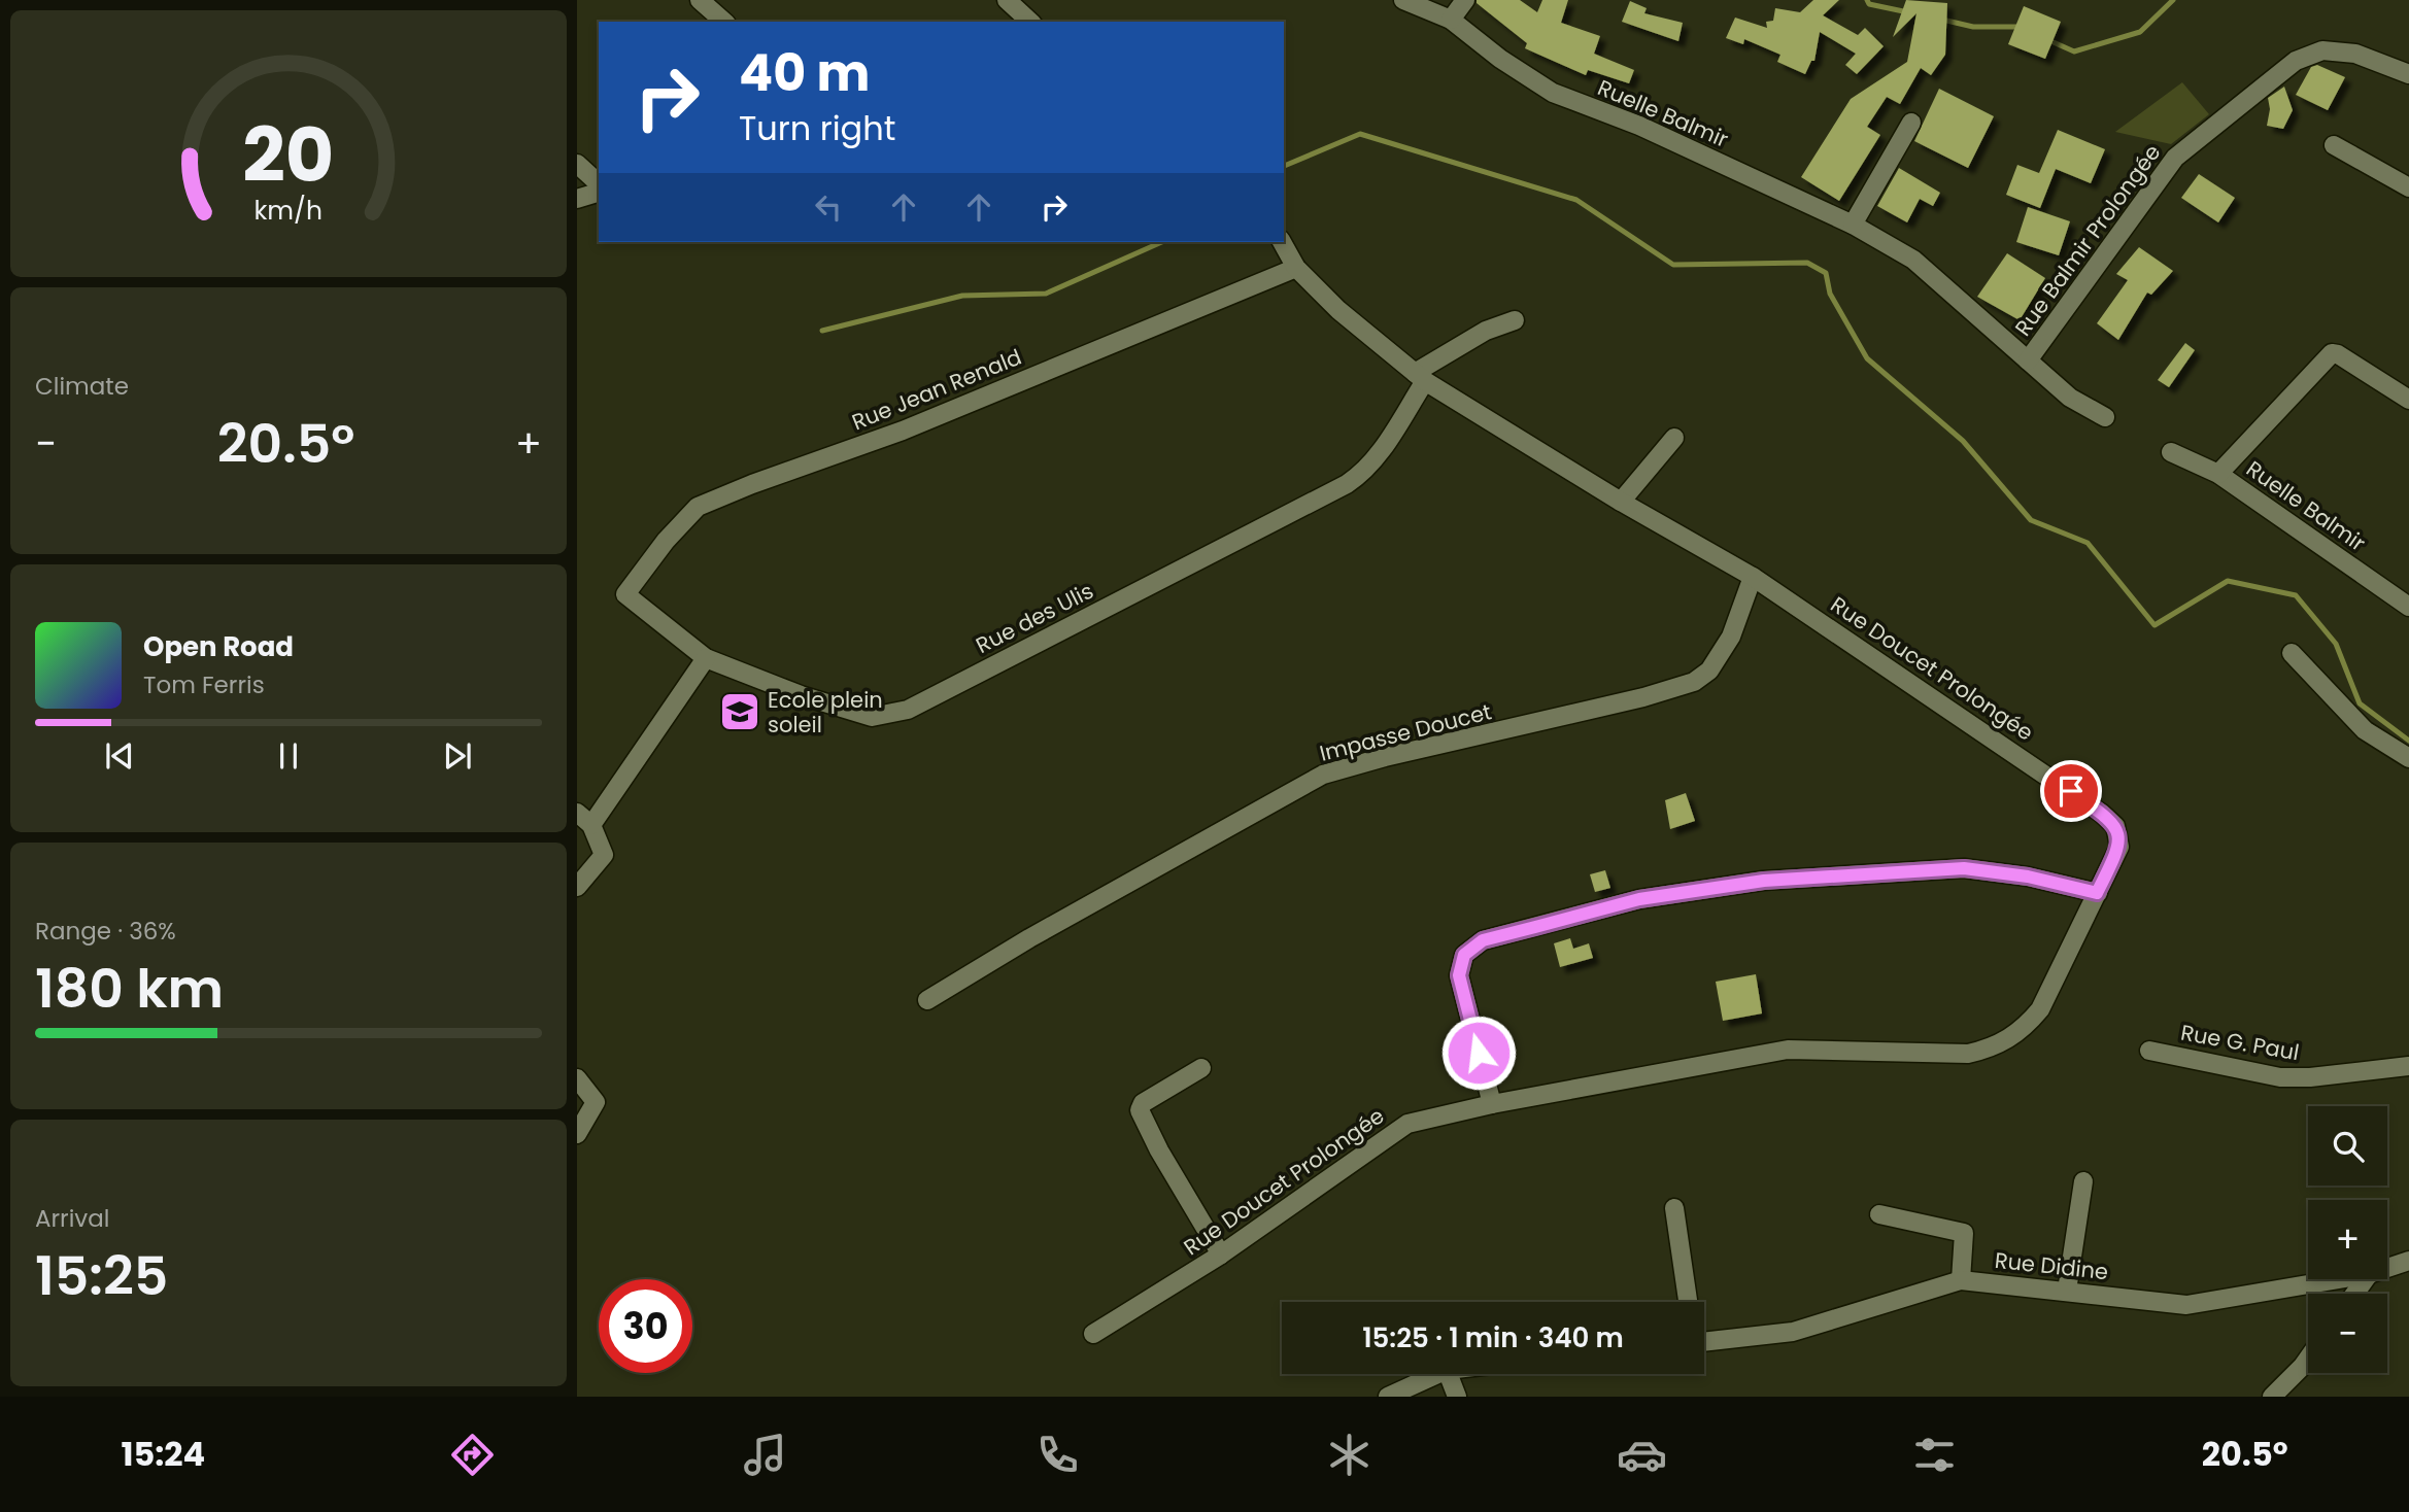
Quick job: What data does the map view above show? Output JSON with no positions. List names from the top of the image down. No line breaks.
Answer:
{"streets":{"street":["Ruelle Balmir","Rue Balmir Prolongée","Rue Jean Renald","Rue des Ulis","Rue Doucet Prolongée","Impasse Doucet","Rue G. Paul","Rue Didine"]},"crossings":[["Ruelle Balmir","Rue Balmir Prolongée"],["Rue Jean Renald","Rue des Ulis"],["Rue Jean Renald","Rue Doucet Prolongée"],["Rue des Ulis","Rue Doucet Prolongée"],["Rue Doucet Prolongée","Impasse Doucet"]],"places":{"school or university":["Ecole plein soleil"]},"page":{"turn":["40 m","Turn right"],"tile":["Climate",["Range · 36%","180 km"],["Arrival","15:25"]],"heat":["−","20.5°","+"],"song":["Open Road","Tom Ferris"],"map_buttons":["+","−"],"limit":"30","trip":"15:25 · 1 min · 340 m","tabs":["15:24","20.5°"],"gauge":["20","km/h"]}}
